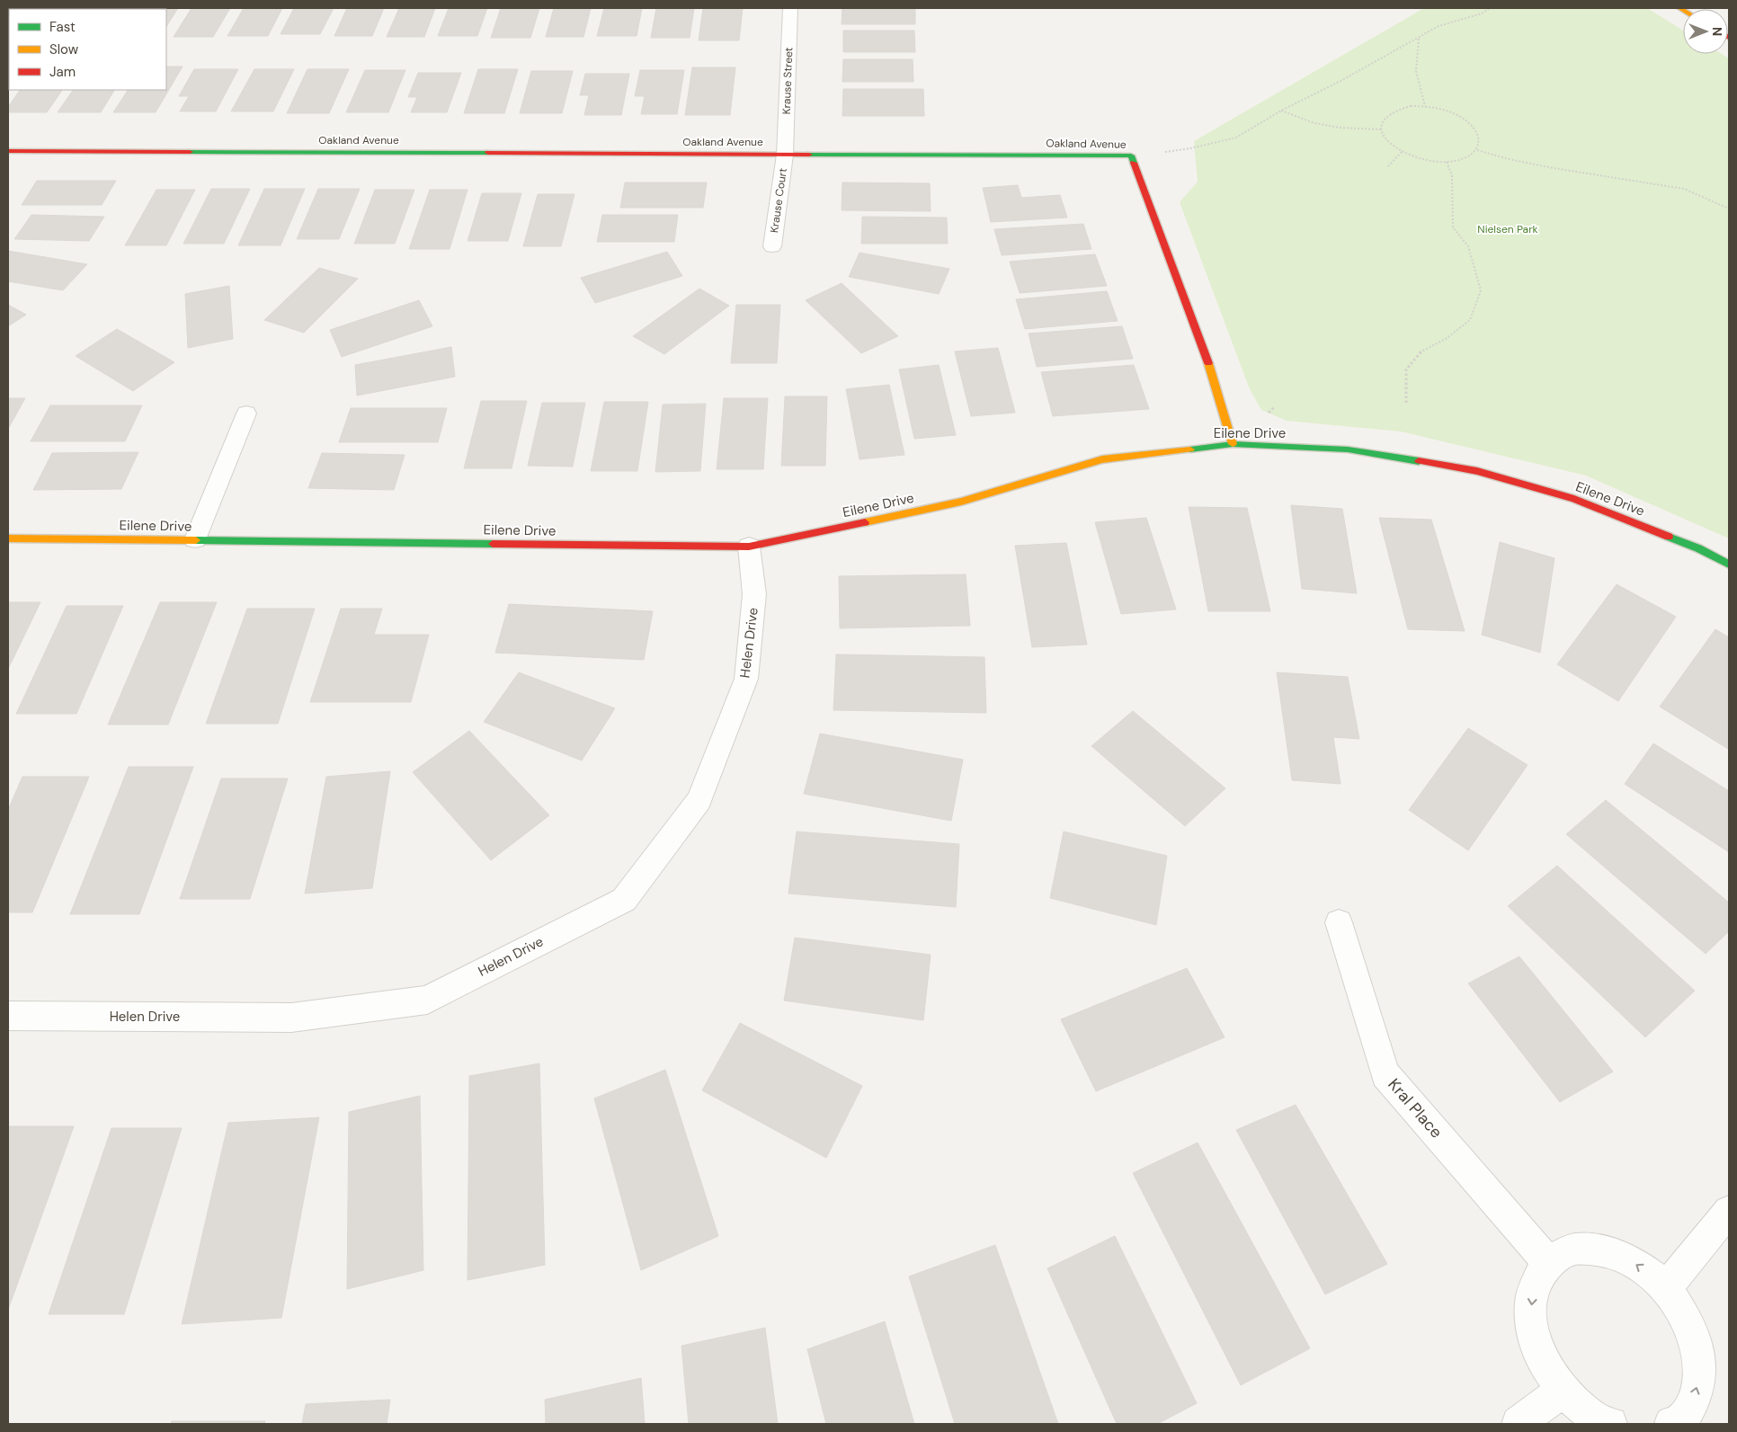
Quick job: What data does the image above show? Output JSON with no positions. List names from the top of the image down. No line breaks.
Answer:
{"streets":{"street":["Krause Street","Oakland Avenue","Krause Court","Eilene Drive","Helen Drive","Kral Place"]},"crossings":[["Krause Street","Oakland Avenue"],["Krause Street","Krause Court"],["Oakland Avenue","Krause Court"],["Oakland Avenue","Eilene Drive"],["Eilene Drive","Helen Drive"]],"parks":["Nielsen Park"],"legend":["Fast","Slow","Jam"],"north":"right"}
